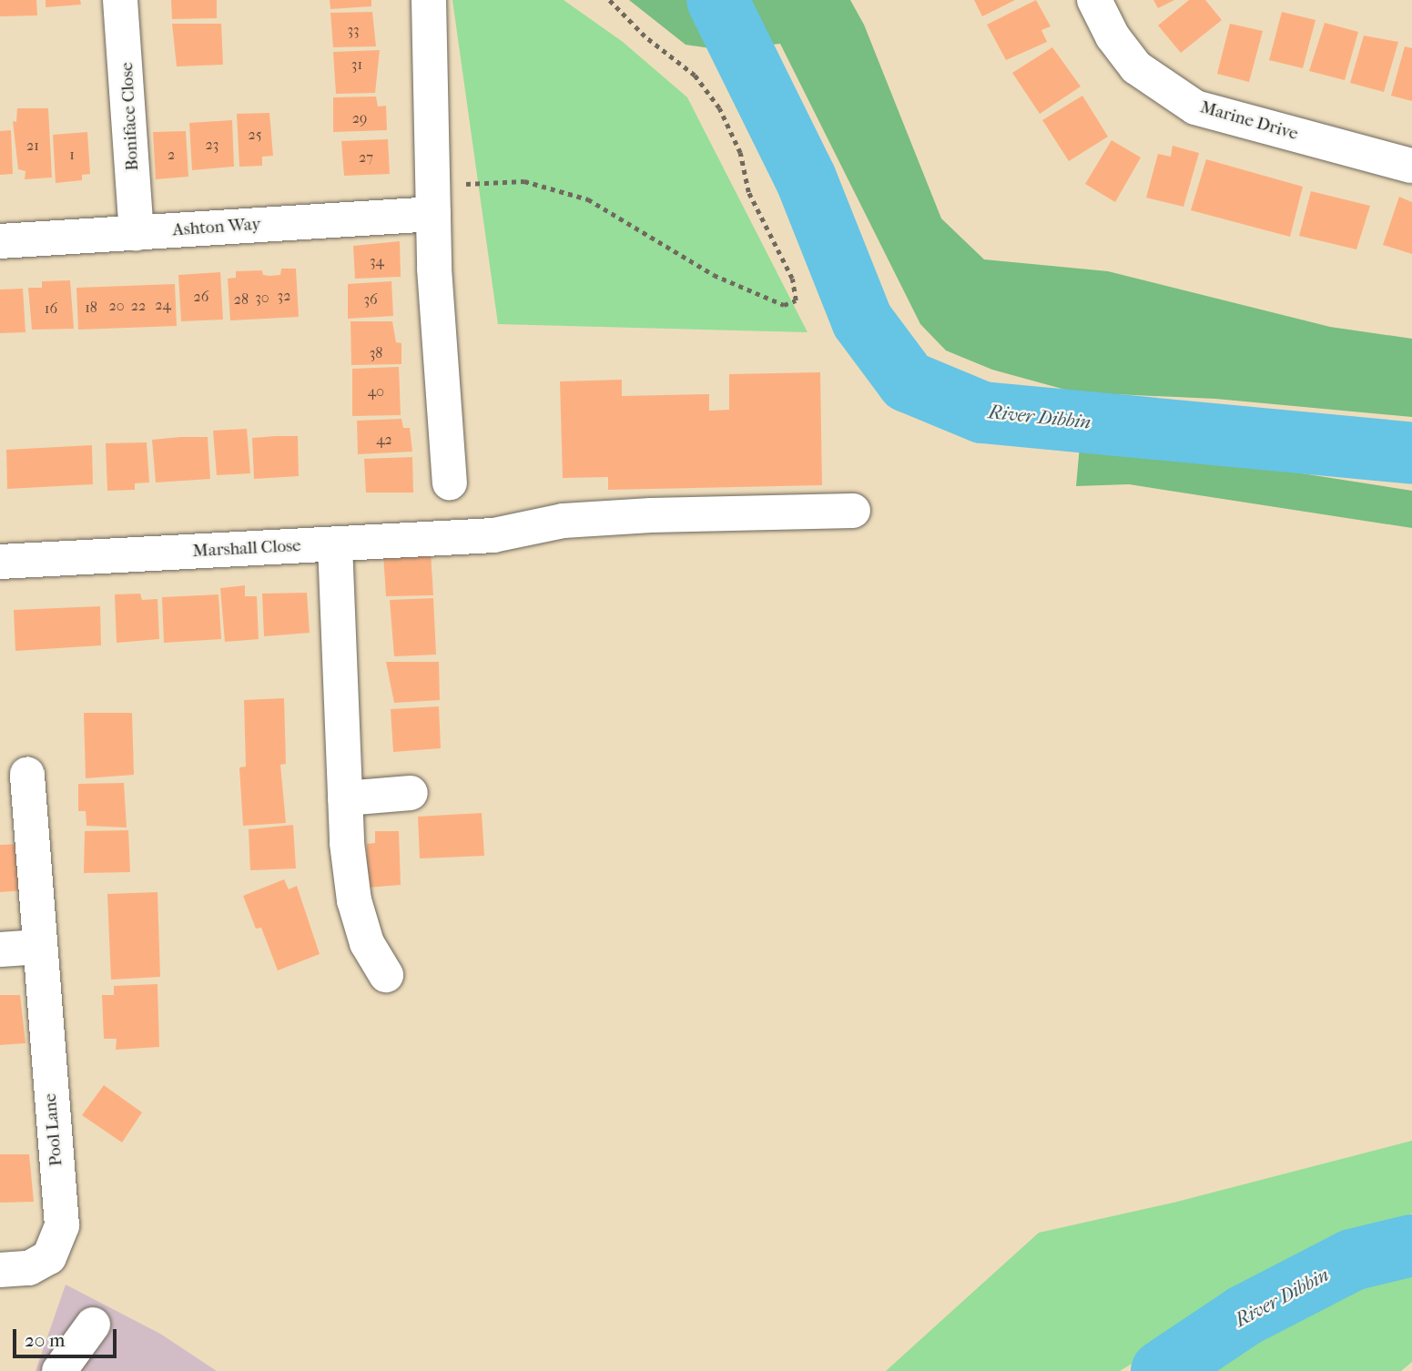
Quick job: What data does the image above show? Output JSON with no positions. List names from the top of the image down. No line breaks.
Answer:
{"streets":{"street":["Boniface Close","Marine Drive","Ashton Way","Marshall Close","Pool Lane"]},"crossings":[["Boniface Close","Ashton Way"]],"water":["River Dibbin"],"house_numbers":["33","31","29","25","23","21","1","2","27","34","32","26","30","28","36","24","20","22","18","16","38","40","42"],"scale_bar":"20 m"}
